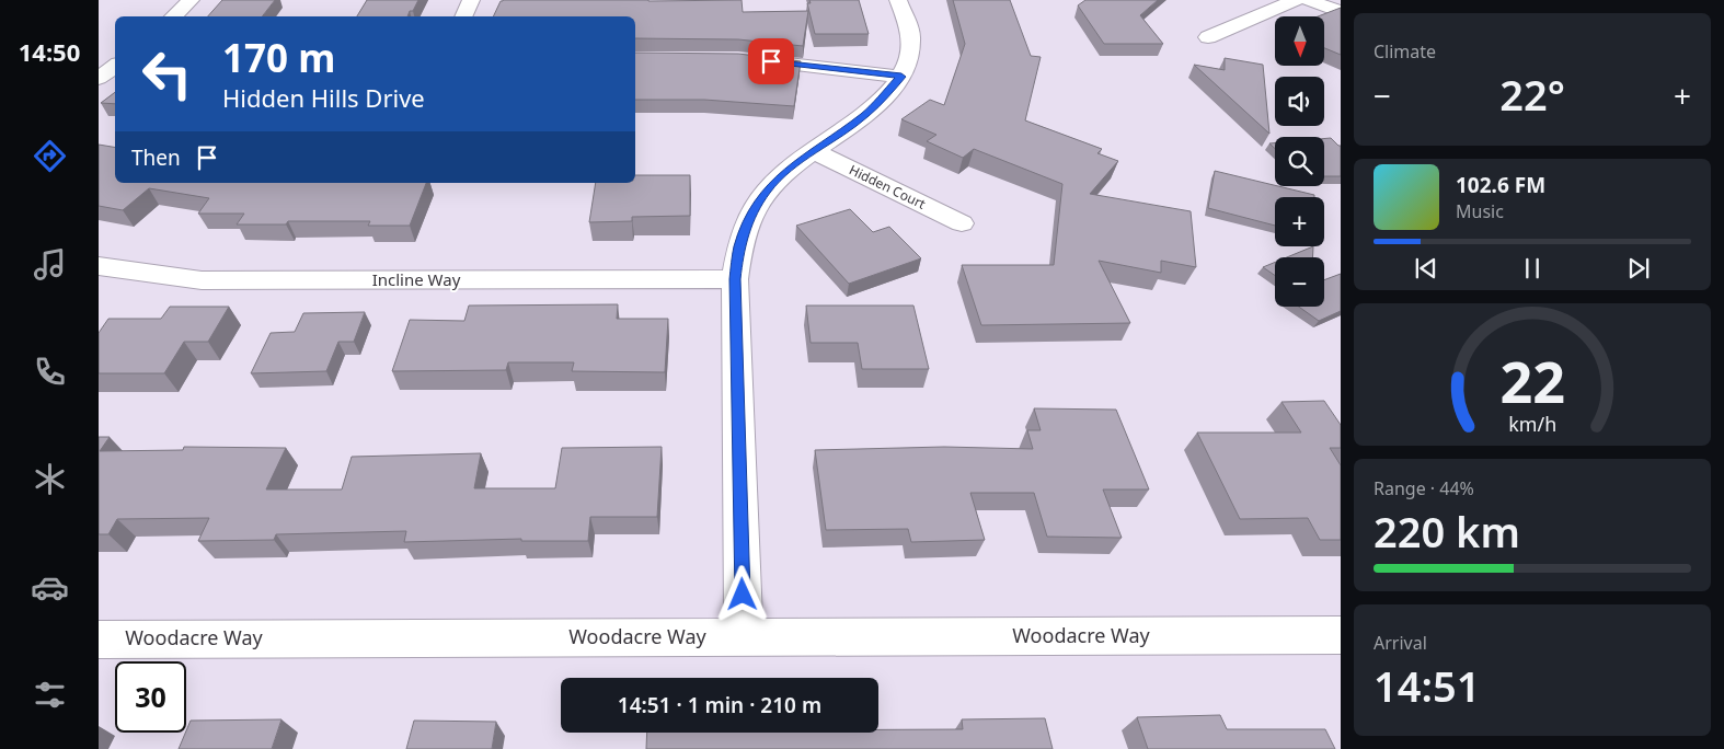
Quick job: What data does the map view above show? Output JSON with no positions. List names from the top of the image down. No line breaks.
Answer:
{"streets":{"street":["Hidden Court","Incline Way","Woodacre Way"]},"north":"bottom","page":{"tabs":"14:50","tile":["Climate",["Range · 44%","220 km"],["Arrival","14:51"]],"map_buttons":["+","−"],"turn":["170 m","Hidden Hills Drive"],"heat":["−","22°","+"],"then":"Then","song":["102.6 FM","Music"],"limit":"30","trip":"14:51 · 1 min · 210 m","gauge":["22","km/h"]}}
